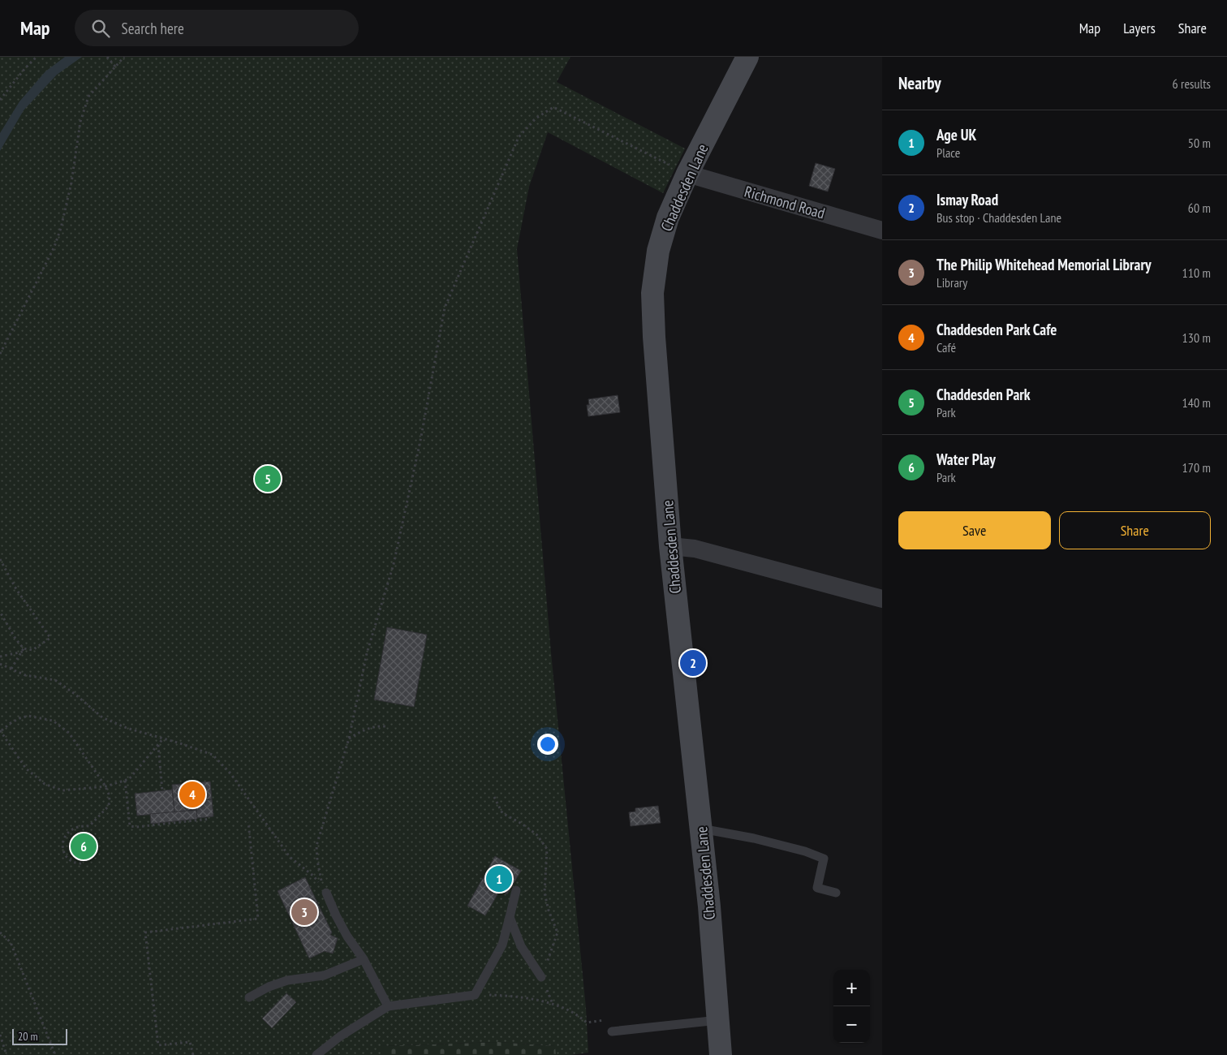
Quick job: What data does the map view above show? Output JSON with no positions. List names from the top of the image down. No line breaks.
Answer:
{"streets":{"street":["Chaddesden Lane","Richmond Road"]},"crossings":[["Chaddesden Lane","Richmond Road"]],"scale_bar":"20 m","page":{"header":"Map","search":"Search here","nav":["Map","Layers","Share"],"heading":["Nearby","6 results"],"list":[{"mark":"1","name":"Age UK","note":"Place","value":"50 m"},{"mark":"2","name":"Ismay Road","note":"Bus stop · Chaddesden Lane","value":"60 m"},{"mark":"3","name":"The Philip Whitehead Memorial Library","note":"Library","value":"110 m"},{"mark":"4","name":"Chaddesden Park Cafe","note":"Café","value":"130 m"},{"mark":"5","name":"Chaddesden Park","note":"Park","value":"140 m"},{"mark":"6","name":"Water Play","note":"Park","value":"170 m"}],"pins":["5","2","4","6","1","3"],"buttons":["Save","Share"],"map_buttons":["+","−"],"scale":"20 m"}}
